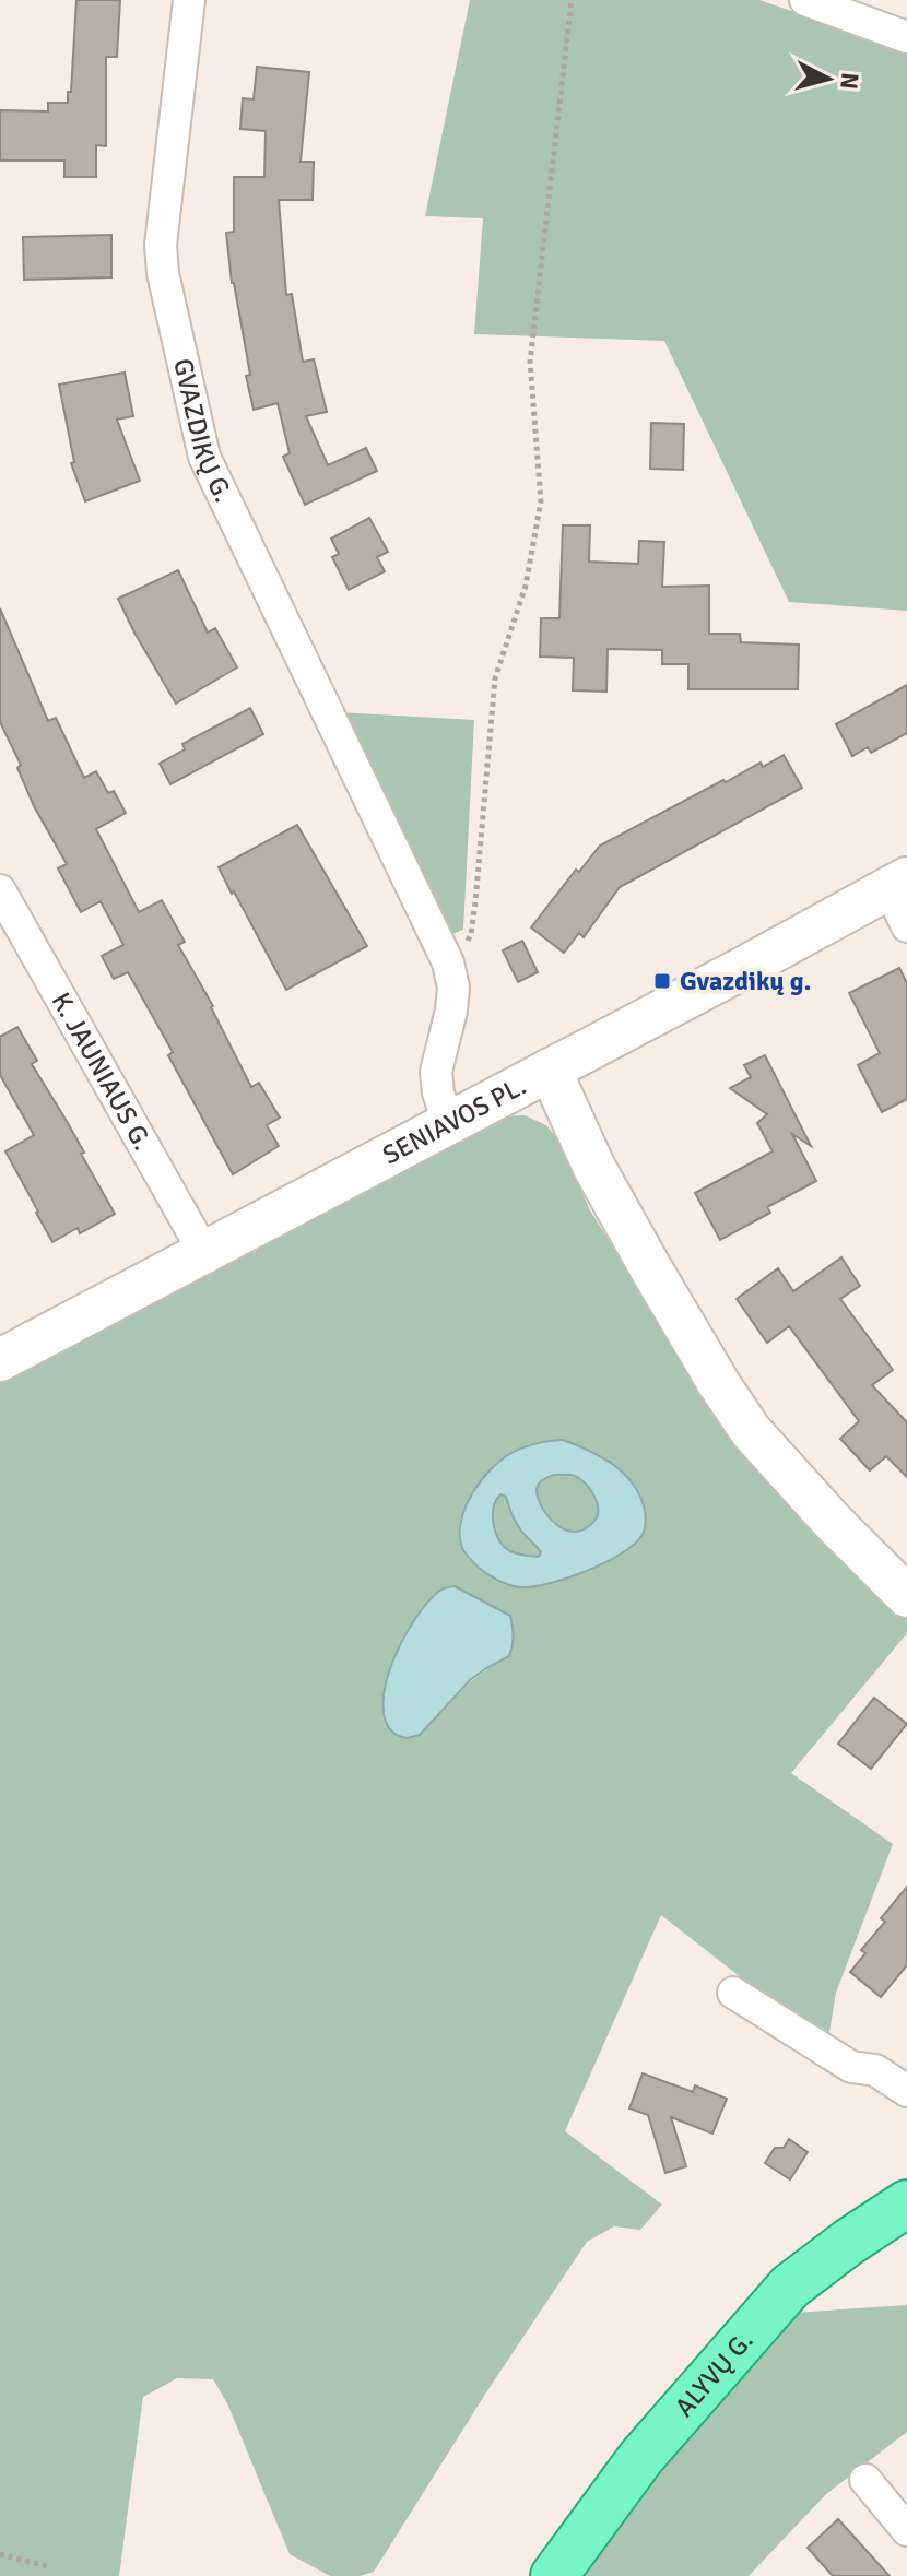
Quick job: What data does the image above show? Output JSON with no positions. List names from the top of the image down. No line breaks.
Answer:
{"streets":{"main road":["SENIAVOS PL.","ALYVŲ G."],"street":["GVAZDIKŲ G.","K. JAUNIAUS G."]},"crossings":[["GVAZDIKŲ G.","SENIAVOS PL."],["K. JAUNIAUS G.","SENIAVOS PL."]],"places":{"transit":["Gvazdikų g."]},"north":"right"}
